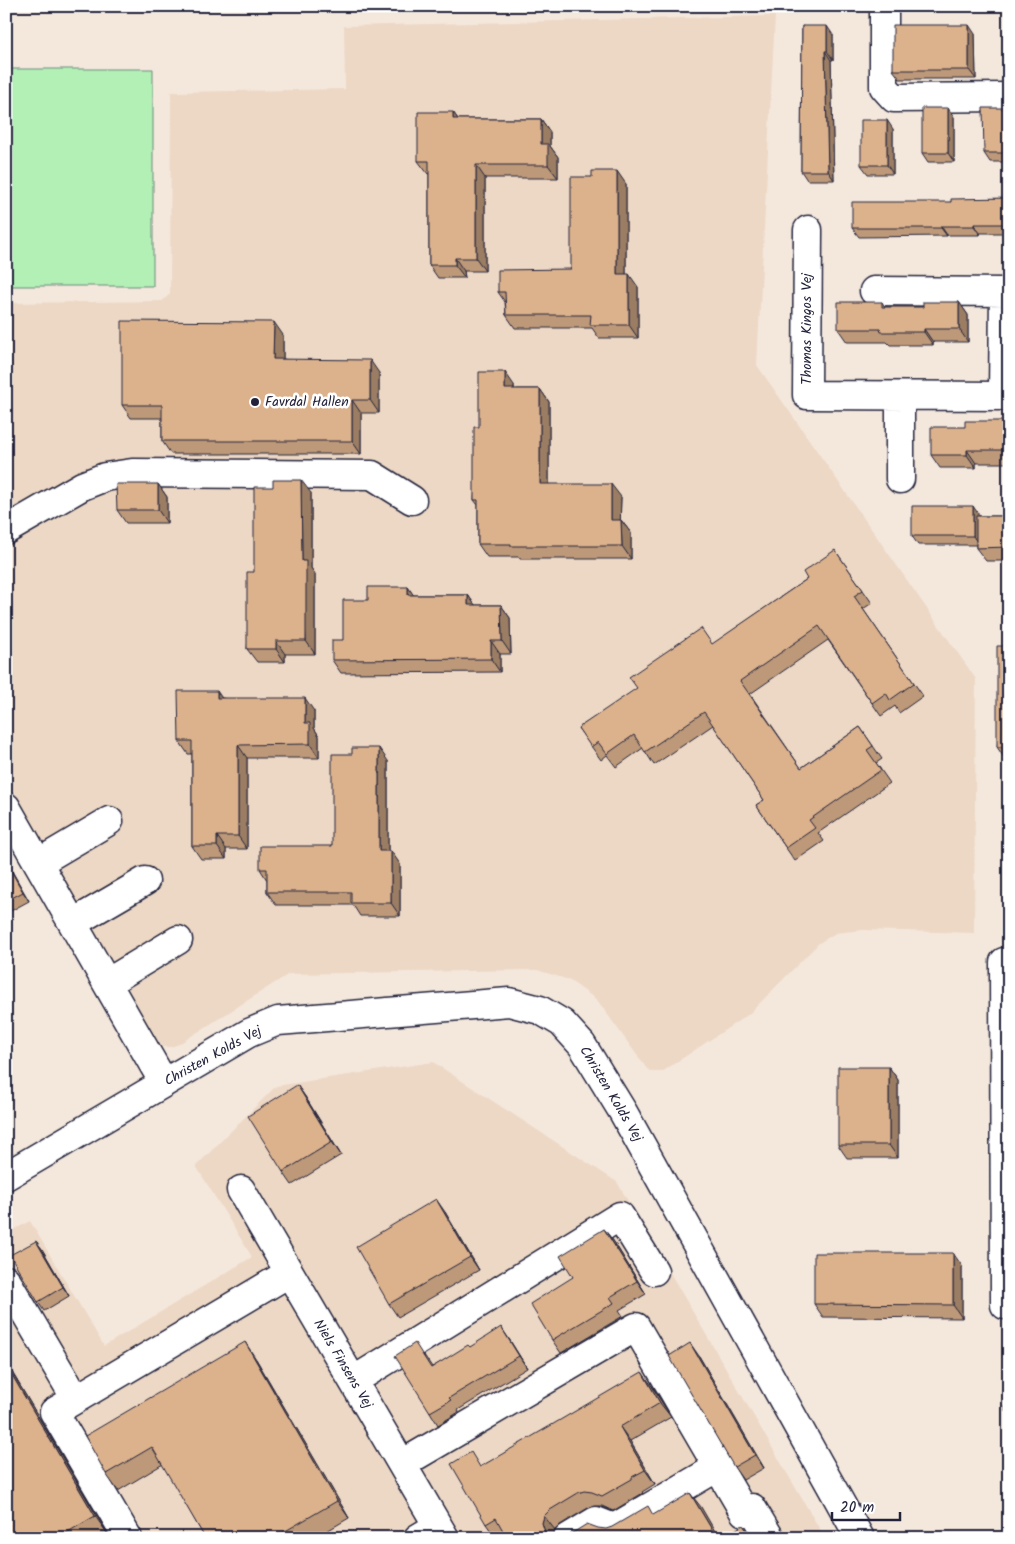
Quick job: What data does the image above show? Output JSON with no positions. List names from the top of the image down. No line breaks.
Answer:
{"streets":{"street":["Thomas Kingos Vej","Christen Kolds Vej","Niels Finsens Vej"]},"places":["Favrdal Hallen"],"scale_bar":"20 m"}
